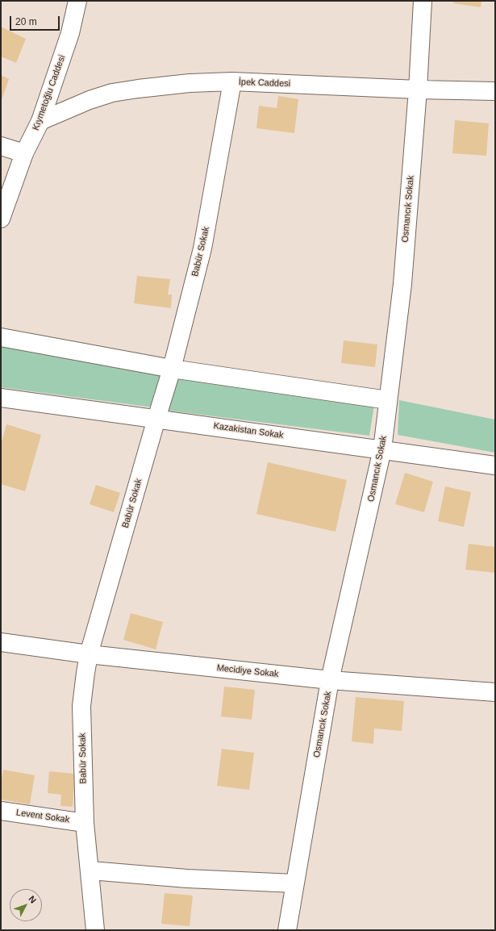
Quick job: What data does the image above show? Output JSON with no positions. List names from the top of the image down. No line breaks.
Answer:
{"streets":{"street":["İpek Caddesi","Kıymetoğlu Caddesi","Osmancık Sokak","Babür Sokak","Kazakistan Sokak","Mecidiye Sokak","Levent Sokak"]},"crossings":[["İpek Caddesi","Kıymetoğlu Caddesi"],["İpek Caddesi","Osmancık Sokak"],["İpek Caddesi","Babür Sokak"],["Osmancık Sokak","Kazakistan Sokak"],["Osmancık Sokak","Mecidiye Sokak"],["Babür Sokak","Kazakistan Sokak"],["Babür Sokak","Mecidiye Sokak"],["Babür Sokak","Levent Sokak"]],"scale_bar":"20 m","north":"top right"}
